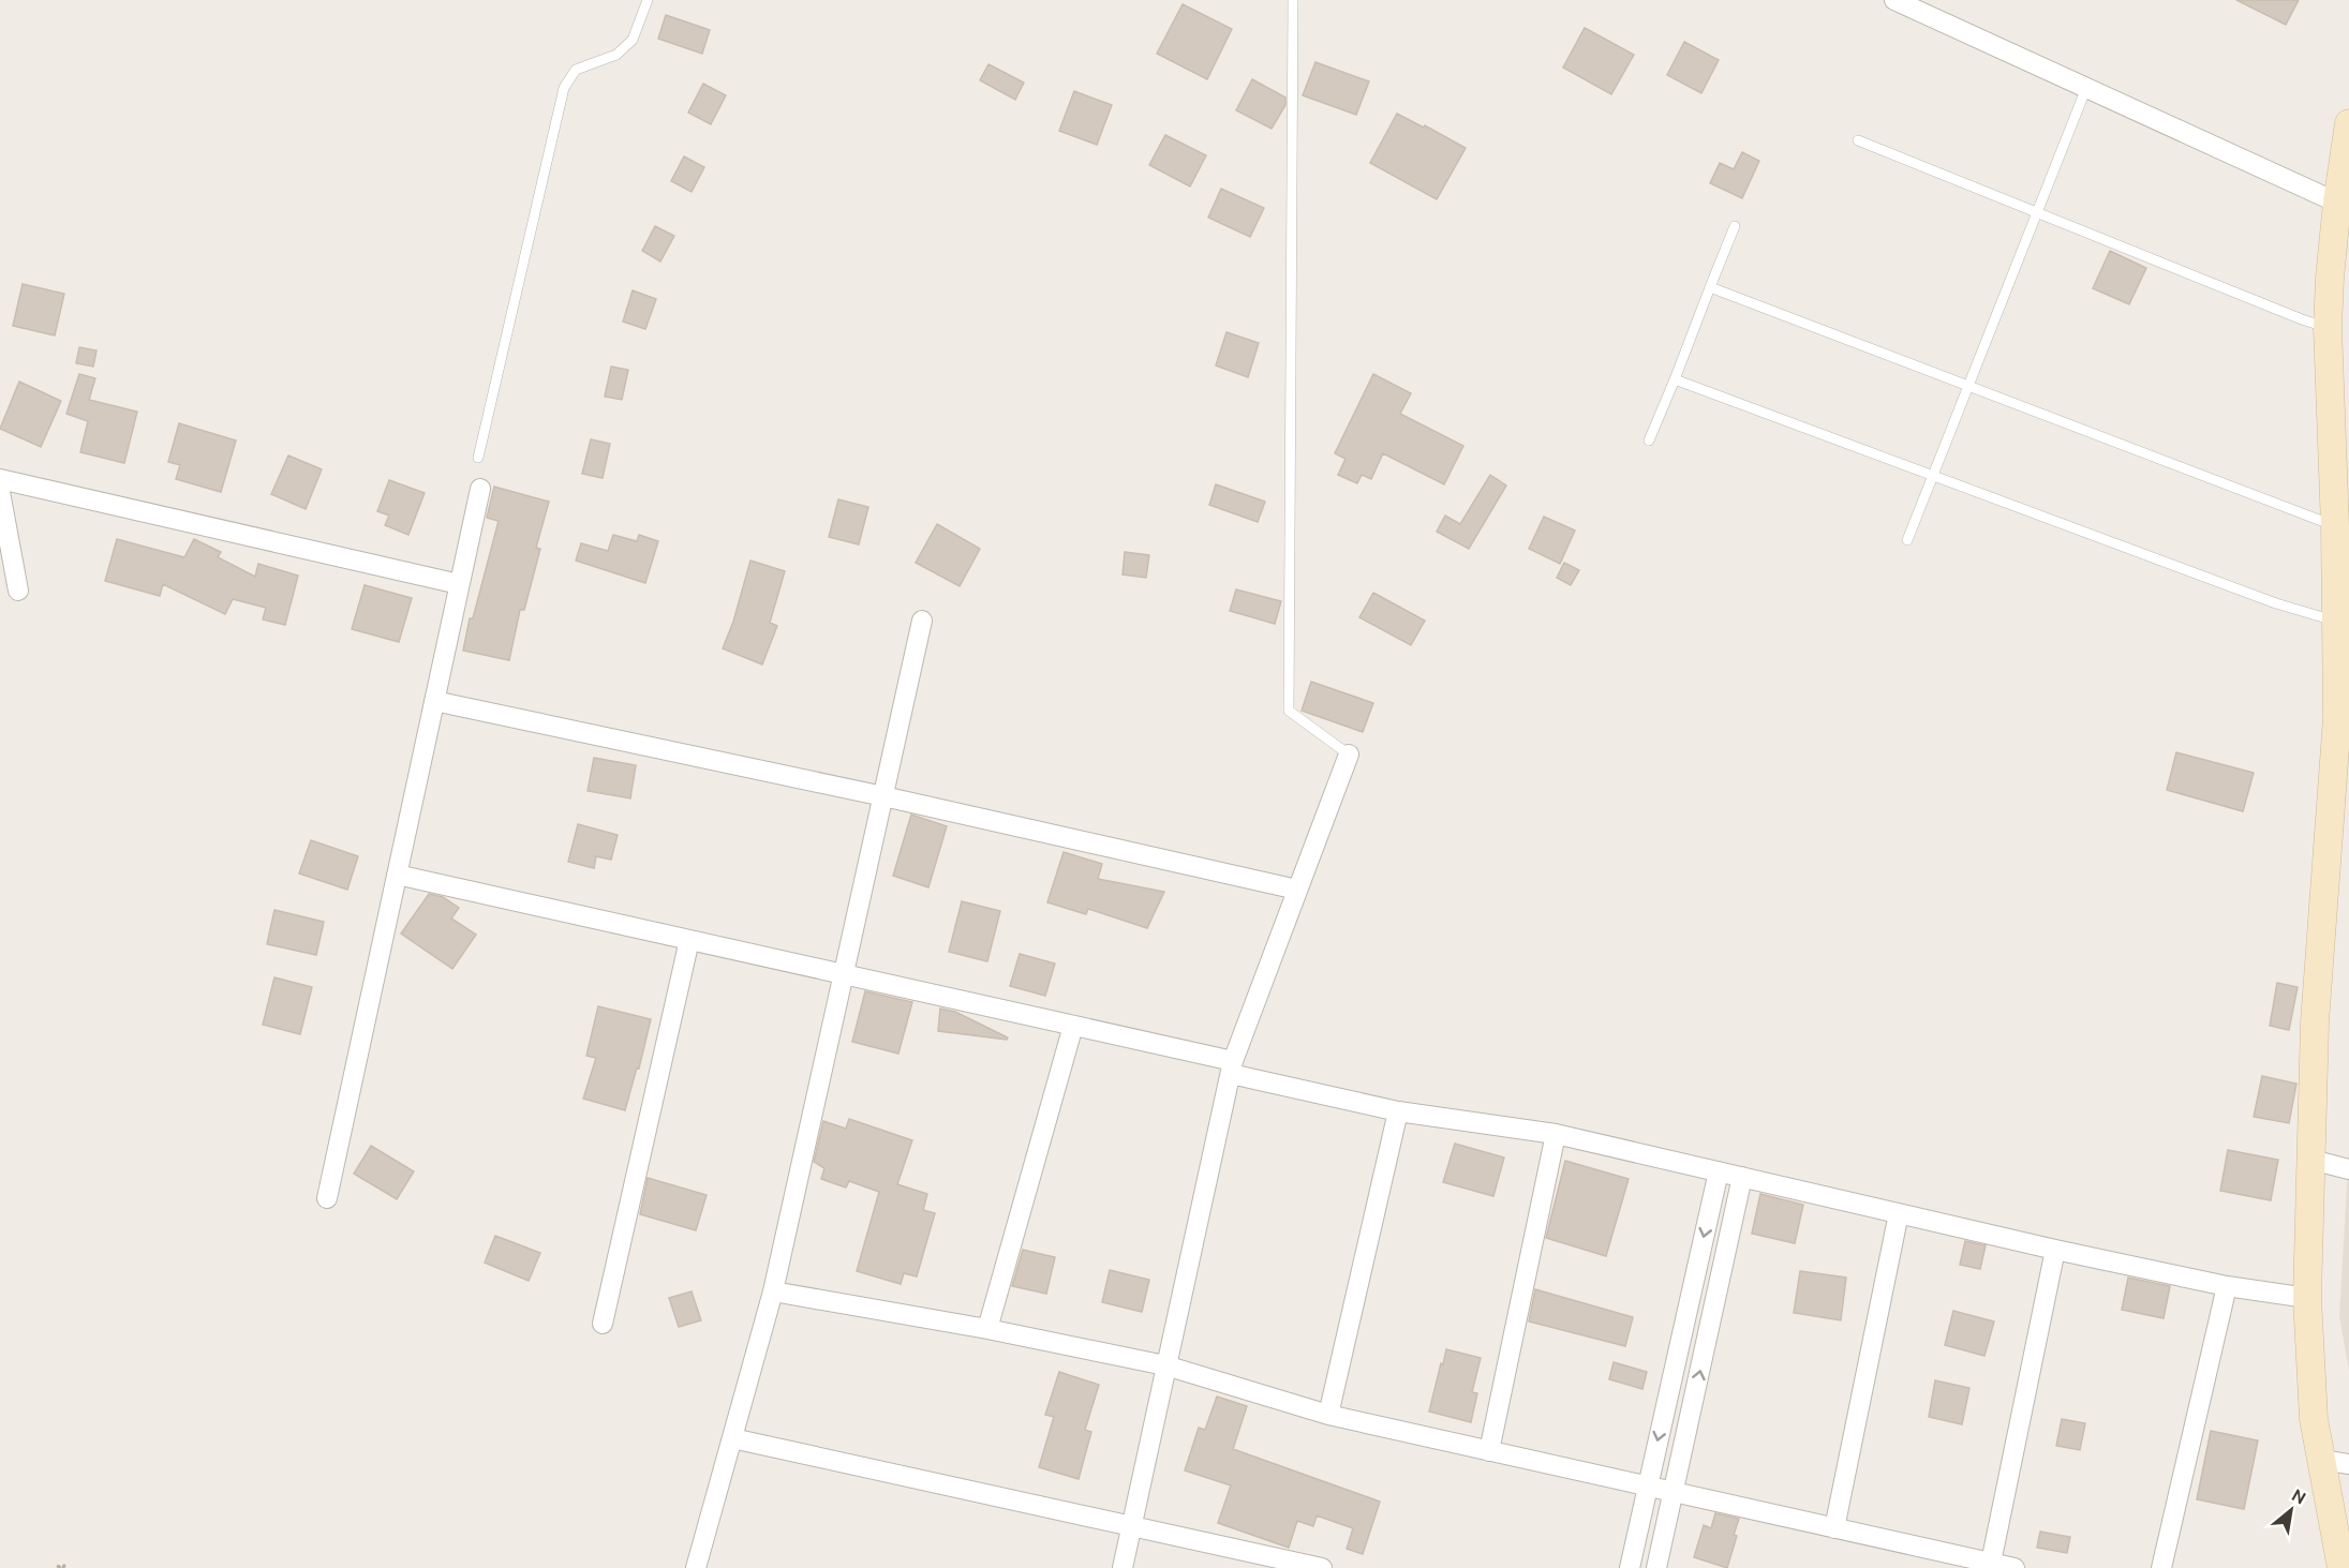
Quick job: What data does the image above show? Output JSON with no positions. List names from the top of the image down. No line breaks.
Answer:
{"north":"top right"}
